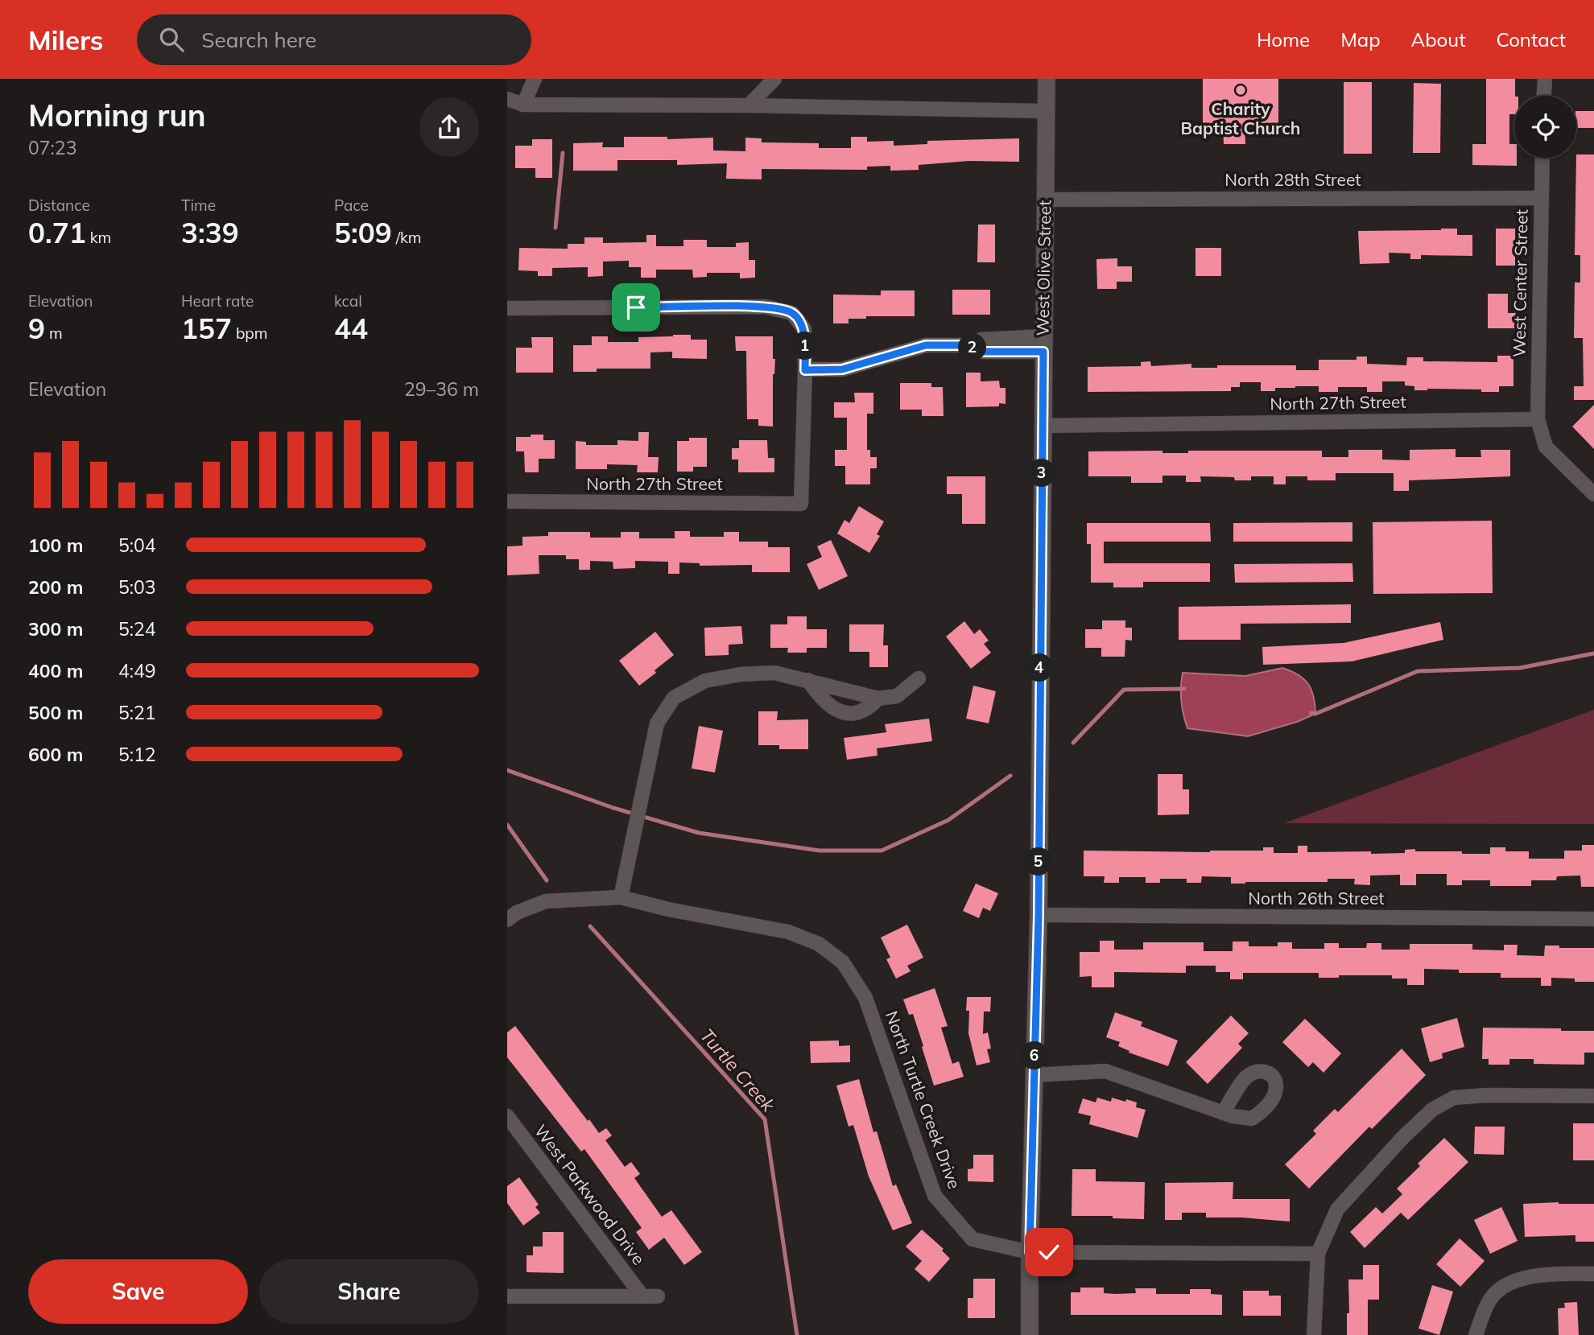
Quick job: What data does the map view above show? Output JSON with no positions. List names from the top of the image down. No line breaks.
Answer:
{"streets":{"main road":["West Olive Street"],"street":["North 28th Street","West Center Street","North 27th Street","North 26th Street","North Turtle Creek Drive","West Parkwood Drive"]},"crossings":[["North 28th Street","West Olive Street"],["North 28th Street","West Center Street"],["West Olive Street","North 27th Street"],["West Olive Street","North 26th Street"],["West Olive Street","North Turtle Creek Drive"],["West Center Street","North 27th Street"]],"water":["Turtle Creek"],"places":["Charity Baptist Church"],"page":{"header":"Milers","search":"Search here","nav":["Home","Map","About","Contact"],"heading":["Morning run","07:23"],"stats":[["Distance","0.71 km"],["Time","3:39"],["Pace","5:09 /km"],["Elevation","9 m"],["Heart rate","157 bpm"],["kcal","44"]],"pins":["1","2","3","4","5","6"],"chart":["Elevation","29–36 m"],"list":[{"name":"100 m","note":"5:04"},{"name":"200 m","note":"5:03"},{"name":"300 m","note":"5:24"},{"name":"400 m","note":"4:49"},{"name":"500 m","note":"5:21"},{"name":"600 m","note":"5:12"}],"buttons":["Save","Share"]}}
